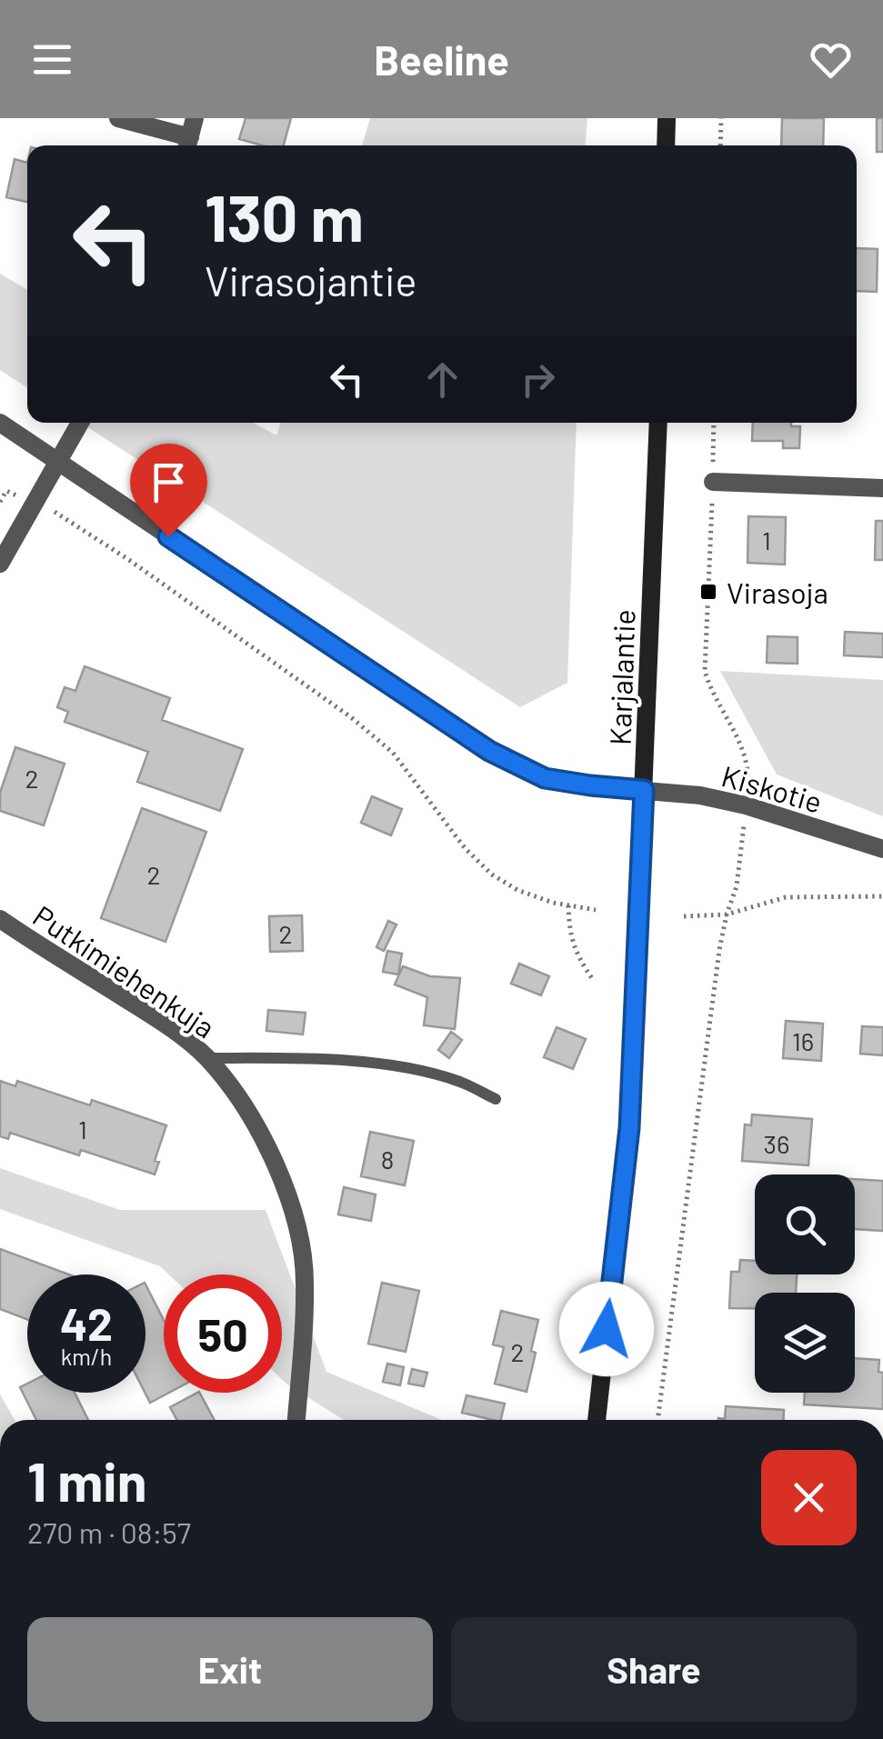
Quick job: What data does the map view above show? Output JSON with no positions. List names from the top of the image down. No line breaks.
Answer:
{"streets":{"main road":["Karjalantie"],"street":["Kiskotie","Putkimiehenkuja"]},"crossings":[["Karjalantie","Kiskotie"]],"places":{"transit":["Virasoja"]},"house_numbers":["1","2","2","2","16","1","36","8","2"],"page":{"header":"Beeline","turn":["130 m","Virasojantie"],"speed":"42 km/h","limit":"50","heading":["1 min","270 m · 08:57"],"buttons":["Exit","Share"]}}
